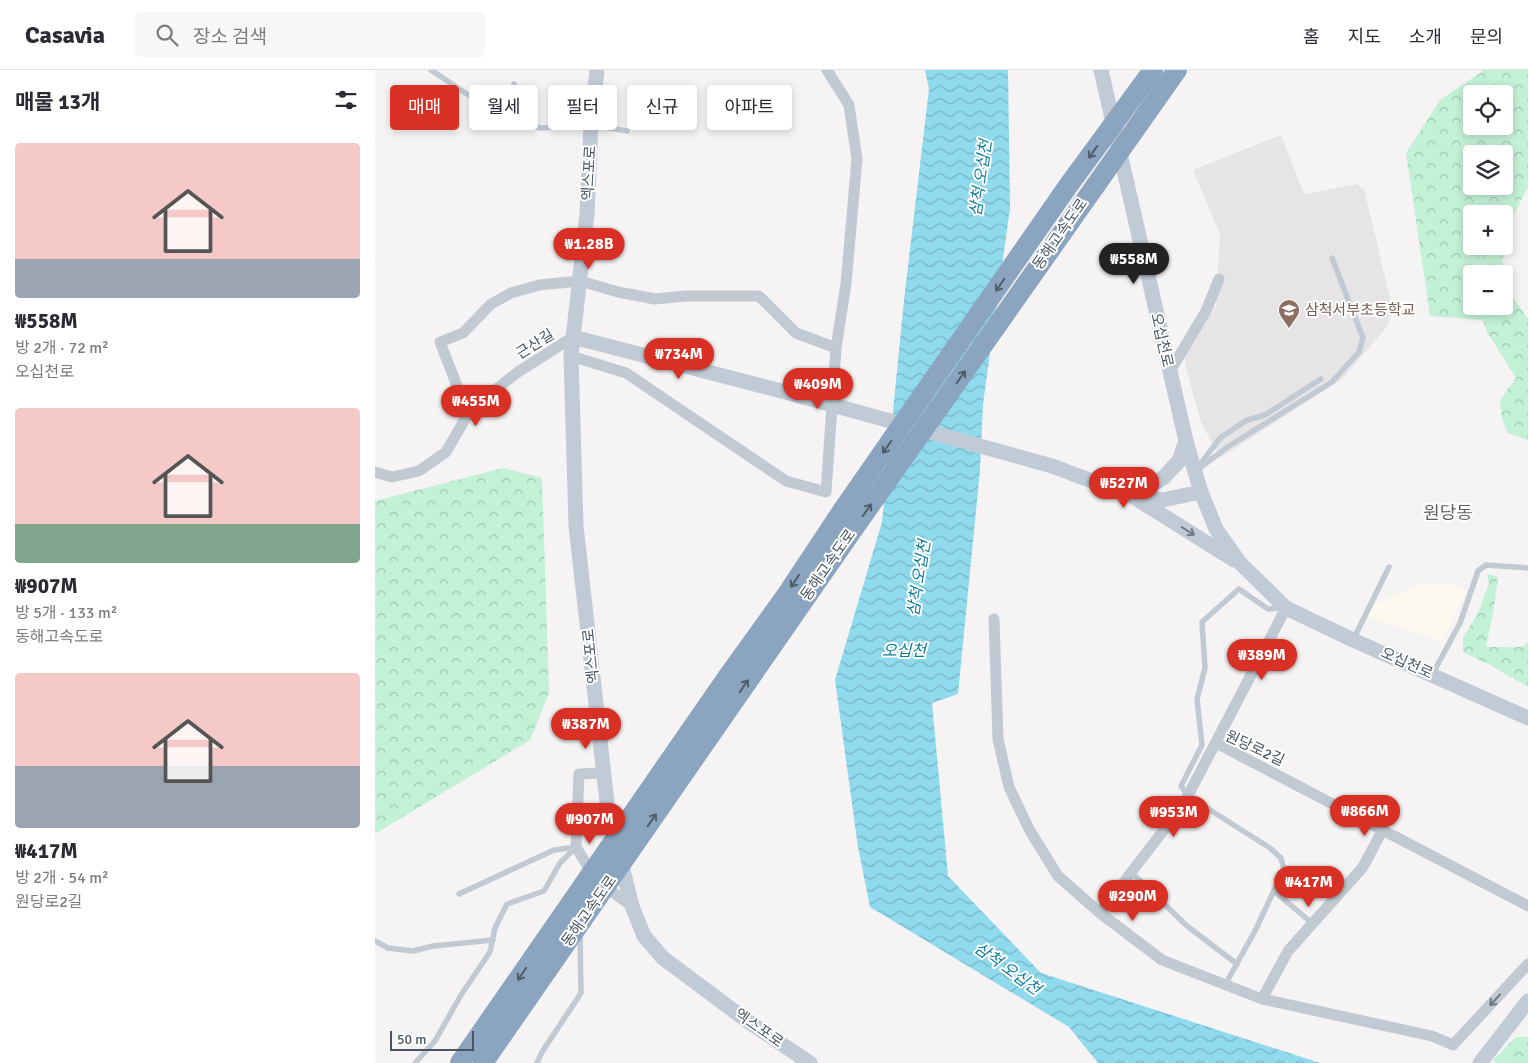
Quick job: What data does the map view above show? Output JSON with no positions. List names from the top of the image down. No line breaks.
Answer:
{"streets":{"highway":["동해고속도로"],"street":["엑스포로","오십천로","근산길","원당로2길"]},"crossings":[["엑스포로","근산길"]],"districts":["원당동"],"water":["삼척 오십천","오십천"],"places":{"school or university":["삼척서부초등학교"]},"scale_bar":"50 m","page":{"header":"Casavia","search":"장소 검색","nav":["홈","지도","소개","문의"],"heading":"매물 13개","map_buttons":["+","−"],"chip":["매매","월세","필터","신규","아파트"],"list":[{"name":"₩558M","note":"방 2개 · 72 m² · 오십천로"},{"name":"₩907M","note":"방 5개 · 133 m² · 동해고속도로"},{"name":"₩417M","note":"방 2개 · 54 m² · 원당로2길"}],"price":["₩1.28B","₩558M","₩734M","₩409M","₩455M","₩527M","₩389M","₩387M","₩866M","₩953M","₩907M","₩417M","₩290M"],"scale":"50 m"}}
